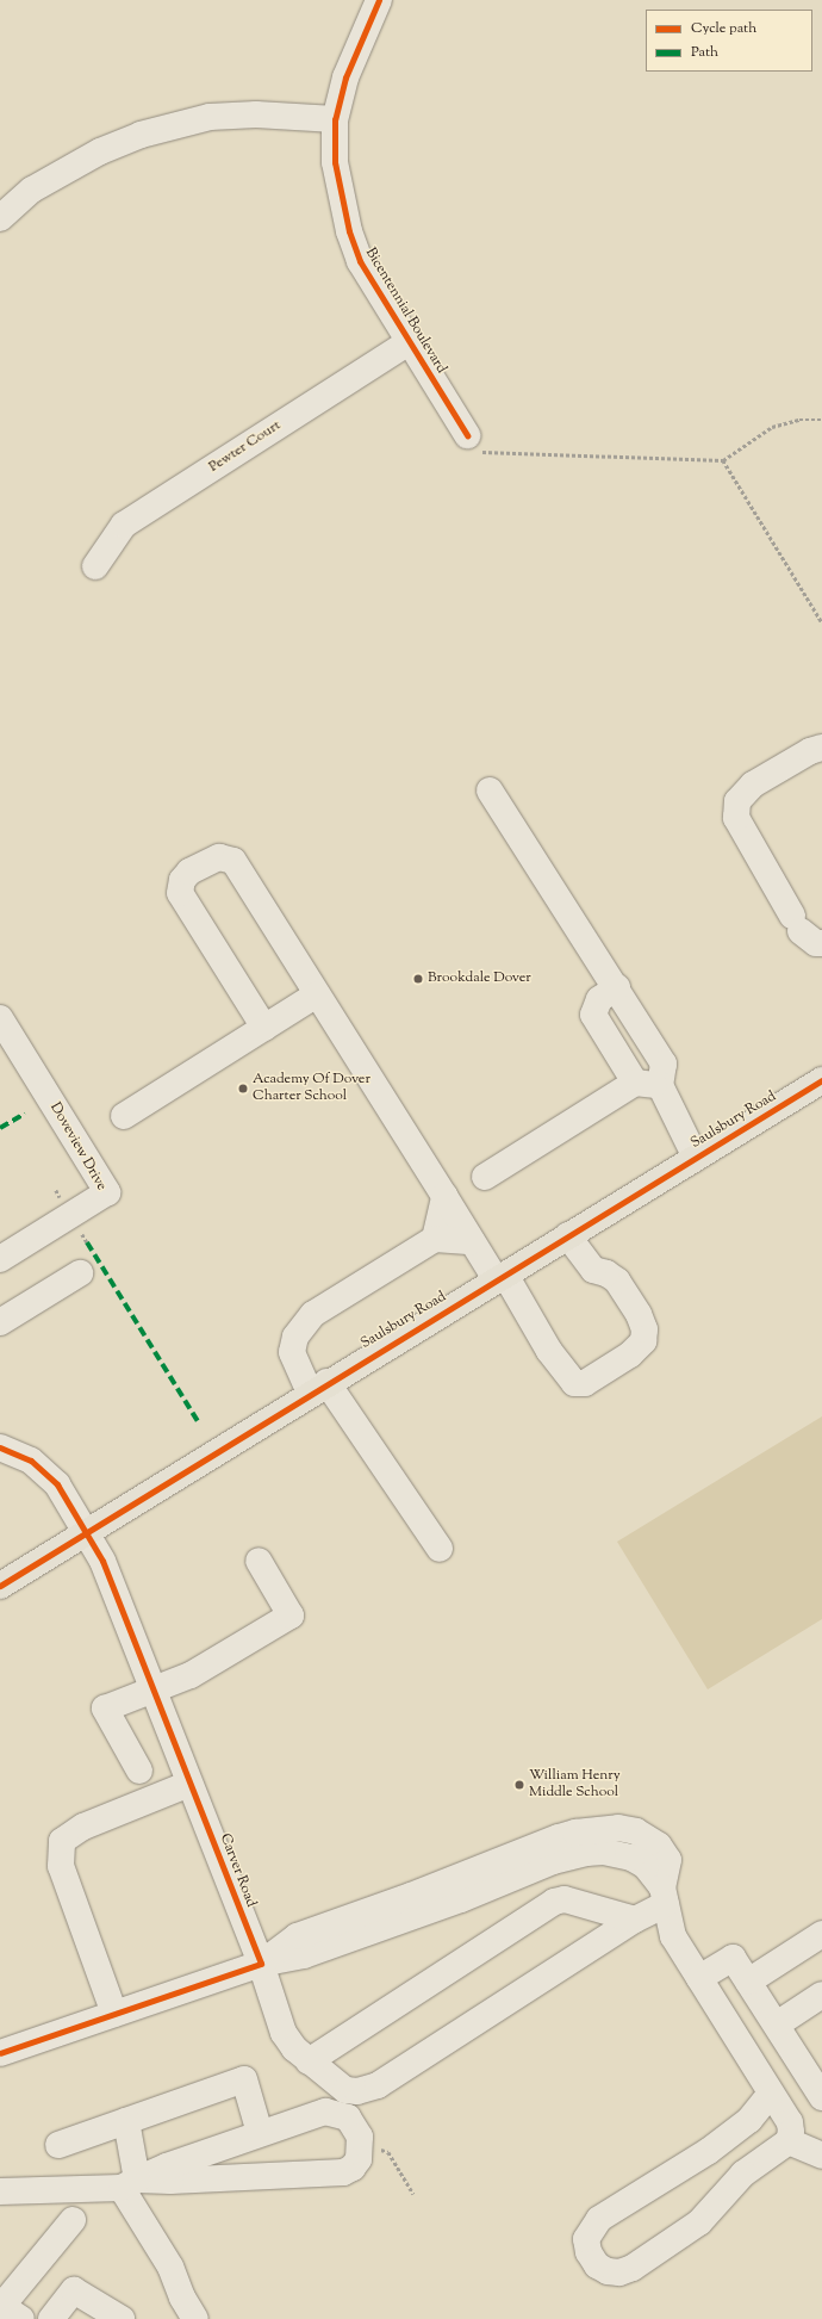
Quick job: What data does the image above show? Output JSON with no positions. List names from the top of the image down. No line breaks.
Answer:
{"streets":{"main road":["Saulsbury Road"],"street":["Bicentennial Boulevard","Pewter Court","Doveview Drive","Carver Road"]},"crossings":[["Bicentennial Boulevard","Pewter Court"],["Saulsbury Road","Carver Road"]],"places":["Brookdale Dover","Academy Of Dover Charter School","William Henry Middle School"],"legend":["Cycle path","Path"]}
